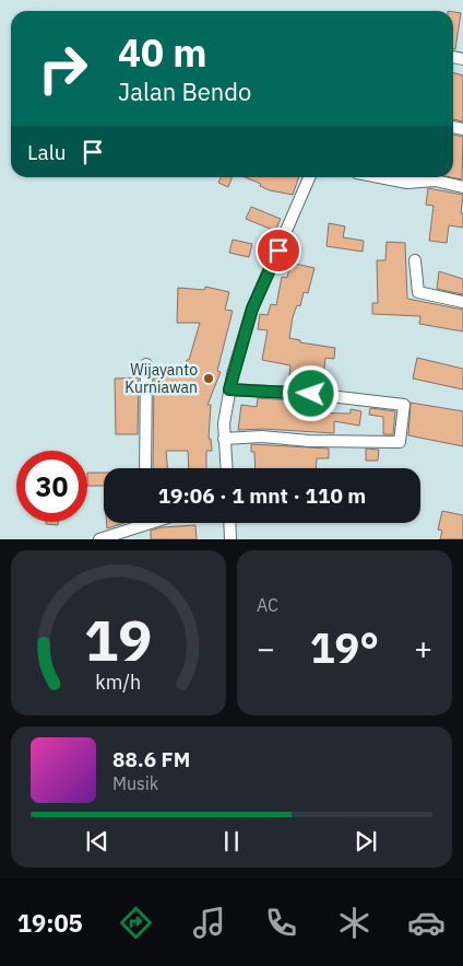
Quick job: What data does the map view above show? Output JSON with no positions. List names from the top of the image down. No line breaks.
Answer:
{"places":["Wijayanto Kurniawan"],"page":{"turn":["40 m","Jalan Bendo"],"then":"Lalu","limit":"30","trip":"19:06 · 1 mnt · 110 m","tile":"AC","heat":["−","19°","+"],"song":["88.6 FM","Musik"],"tabs":"19:05","gauge":["19","km/h"]}}
